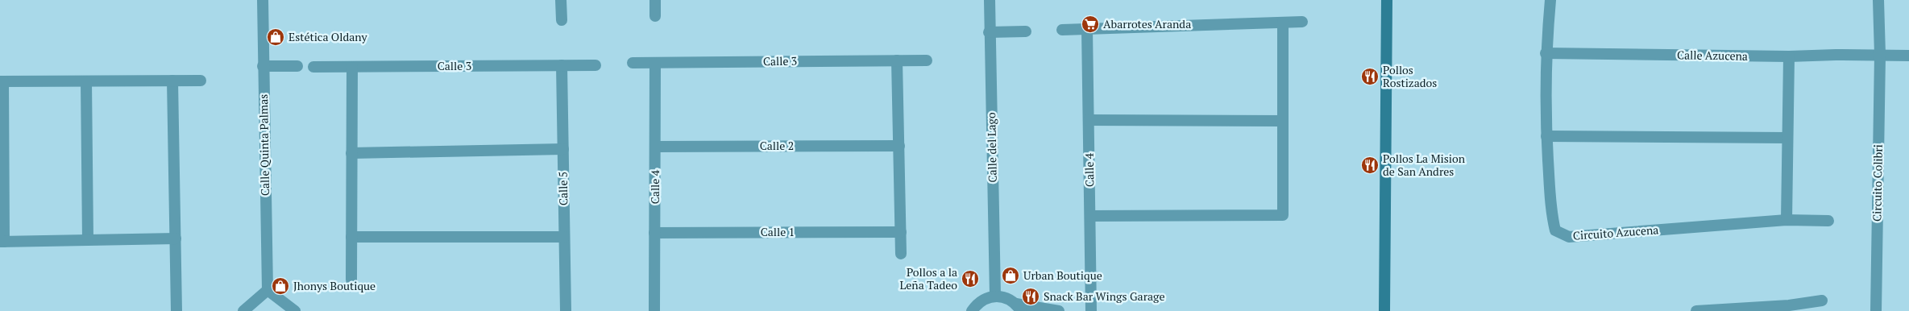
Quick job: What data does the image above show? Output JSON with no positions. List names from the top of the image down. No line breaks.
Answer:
{"streets":{"street":["Calle Azucena","Calle 3","Calle Quinta Palmas","Calle 2","Calle del Lago","Calle 4","Circuito Colibri","Calle 5","Calle 1","Circuito Azucena"]},"crossings":[["Calle Azucena","Circuito Colibri"],["Calle Azucena","Circuito Azucena"],["Calle 3","Calle 4"],["Calle 3","Calle 5"],["Calle 2","Calle 4"],["Calle 4","Calle 1"]],"places":{"supermarket":["Abarrotes Aranda"],"shop":["Estética Oldany","Urban Boutique","Jhonys Boutique"],"restaurant":["Pollos Rostizados","Pollos La Mision de San Andres","Pollos a la Leña Tadeo","Snack Bar Wings Garage"]}}
